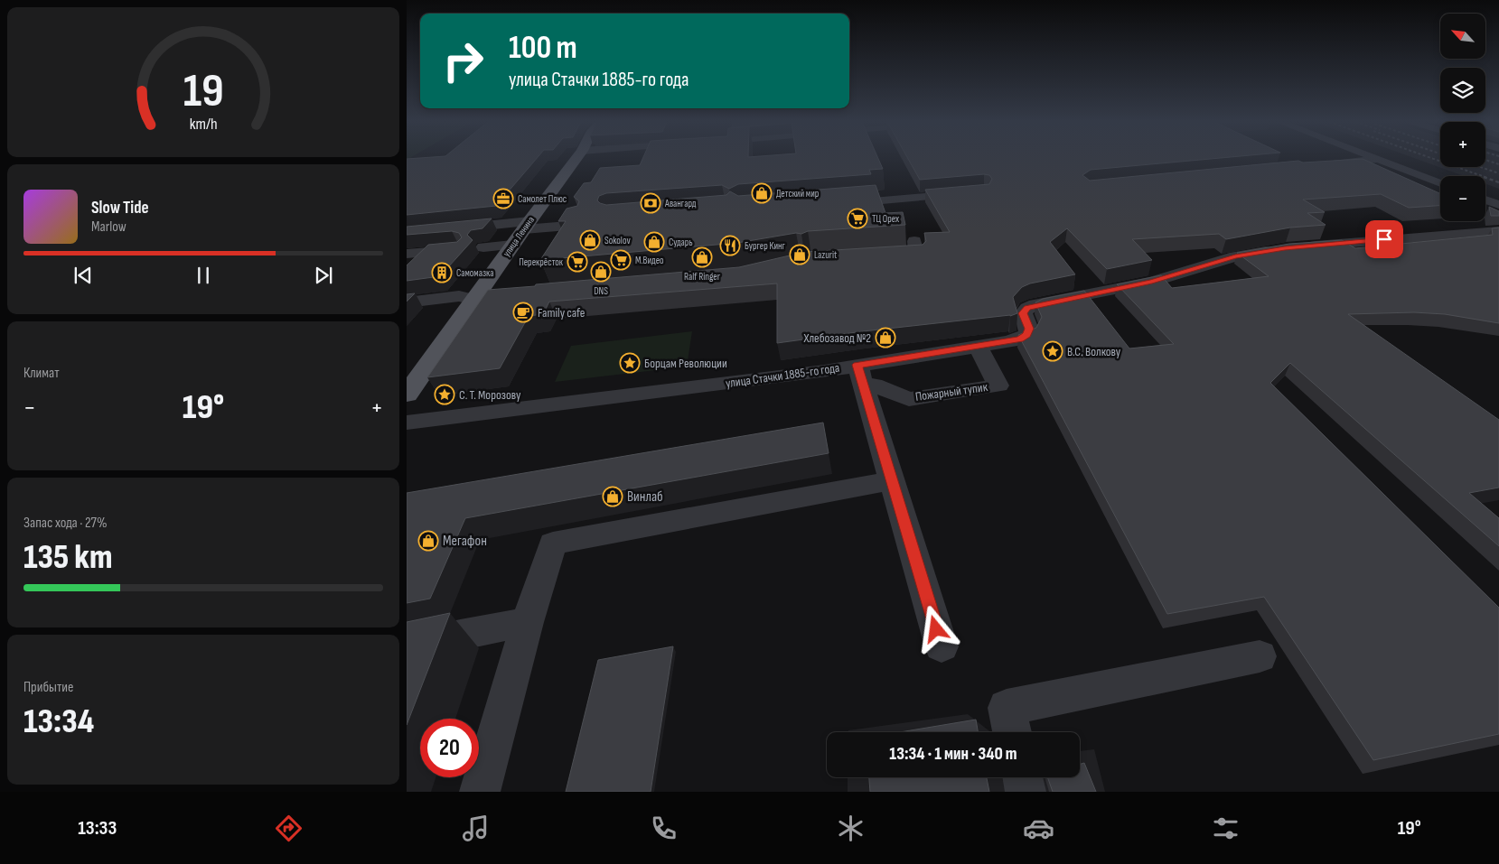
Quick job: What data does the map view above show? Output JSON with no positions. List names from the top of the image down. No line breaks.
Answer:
{"streets":{"main road":["улица Ленина"],"street":["улица Стачки 1885-го года","Пожарный тупик"]},"crossings":[["улица Стачки 1885-го года","Пожарный тупик"]],"places":{"shop":["Детский мир","Sokolov","Сударь","Lazurit","Ralf Ringer","DNS","Хлебозавод №2","Винлаб","Мегафон"],"office":["Самолет Плюс"],"bank":["Авангард"],"supermarket":["ТЦ Орех","М.Видео","Перекрёсток"],"restaurant":["Бургер Кинг"],"building":["Самомазка"],"cafe":["Family cafe"],"place":["В.С. Волкову","Борцам Революции","С. Т. Морозову"]},"north":"top left","page":{"map_buttons":["+","−"],"turn":["100 m","улица Стачки 1885-го года"],"song":["Slow Tide","Marlow"],"tile":["Климат",["Запас хода · 27%","135 km"],["Прибытие","13:34"]],"heat":["−","19°","+"],"limit":"20","trip":"13:34 · 1 мин · 340 m","tabs":["13:33","19°"],"gauge":["19","km/h"]}}
